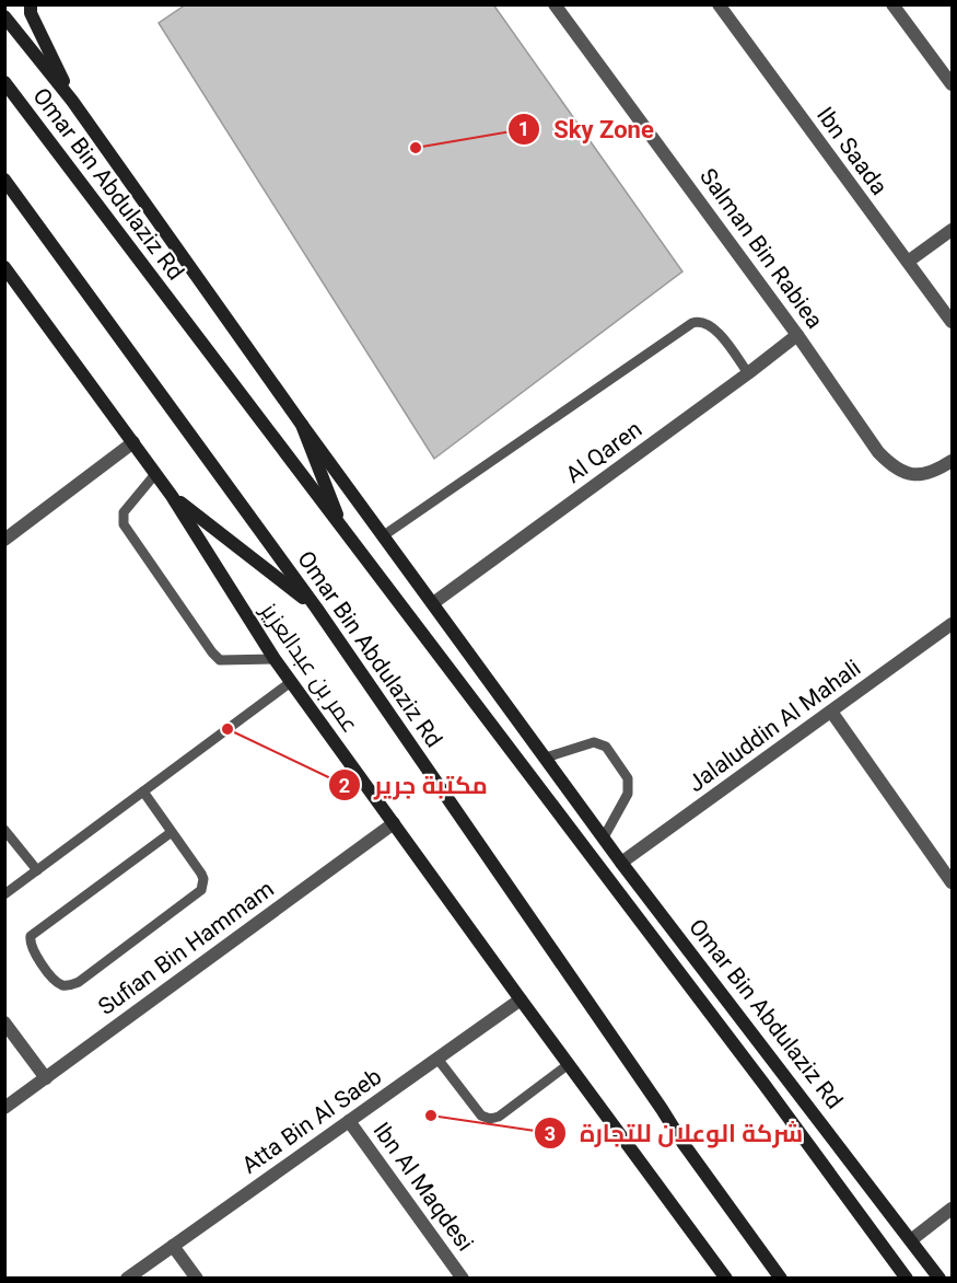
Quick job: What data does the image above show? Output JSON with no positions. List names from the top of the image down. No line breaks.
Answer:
{"streets":{"main road":["Omar Bin Abdulaziz Rd","عمر بن عبدالعزيز"],"street":["Ibn Saada","Salman Bin Rabiea","Al Qaren","Jalaluddin Al Mahali","Sufian Bin Hammam","Atta Bin Al Saeb","Ibn Al Maqdesi"]},"crossings":[["Omar Bin Abdulaziz Rd","Al Qaren"],["Omar Bin Abdulaziz Rd","Jalaluddin Al Mahali"],["Salman Bin Rabiea","Al Qaren"],["عمر بن عبدالعزيز","Sufian Bin Hammam"],["عمر بن عبدالعزيز","Atta Bin Al Saeb"],["Atta Bin Al Saeb","Ibn Al Maqdesi"]],"places":["Sky Zone","مكتبة جرير","شركة الوعلان للتجارة"]}
